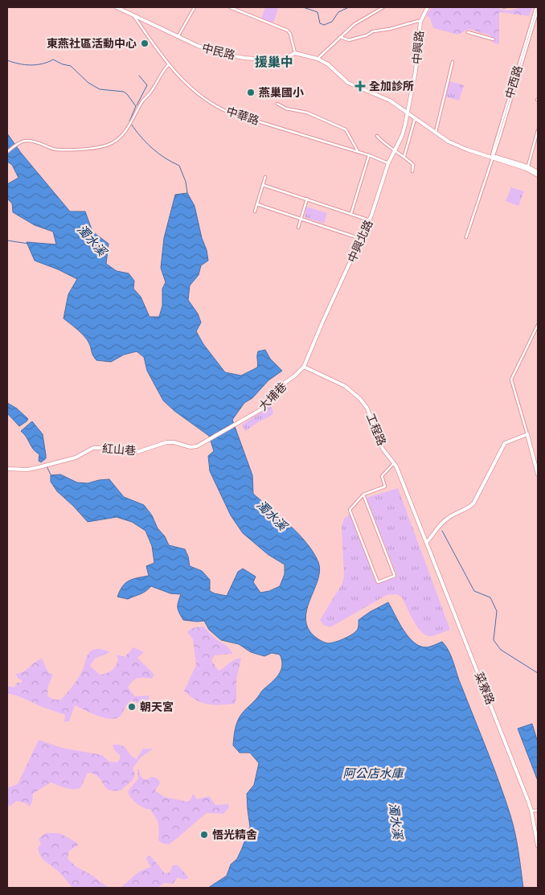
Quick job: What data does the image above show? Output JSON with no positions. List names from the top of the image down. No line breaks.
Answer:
{"streets":{"street":["中興路","中民路","中西路","中華路","中興北路","大埔巷","工程路","紅山巷","菜寮路"]},"crossings":[["中興路","中興北路"],["中民路","中華路"],["中華路","中興北路"],["中興北路","大埔巷"],["中興北路","工程路"],["大埔巷","工程路"],["大埔巷","紅山巷"],["工程路","菜寮路"]],"districts":["援巢中"],"water":["濁水溪","阿公店水庫"],"places":{"other":["東燕社區活動中心","燕巢國小","朝天宮","悟光精舍"],"health":["全加診所"]}}
